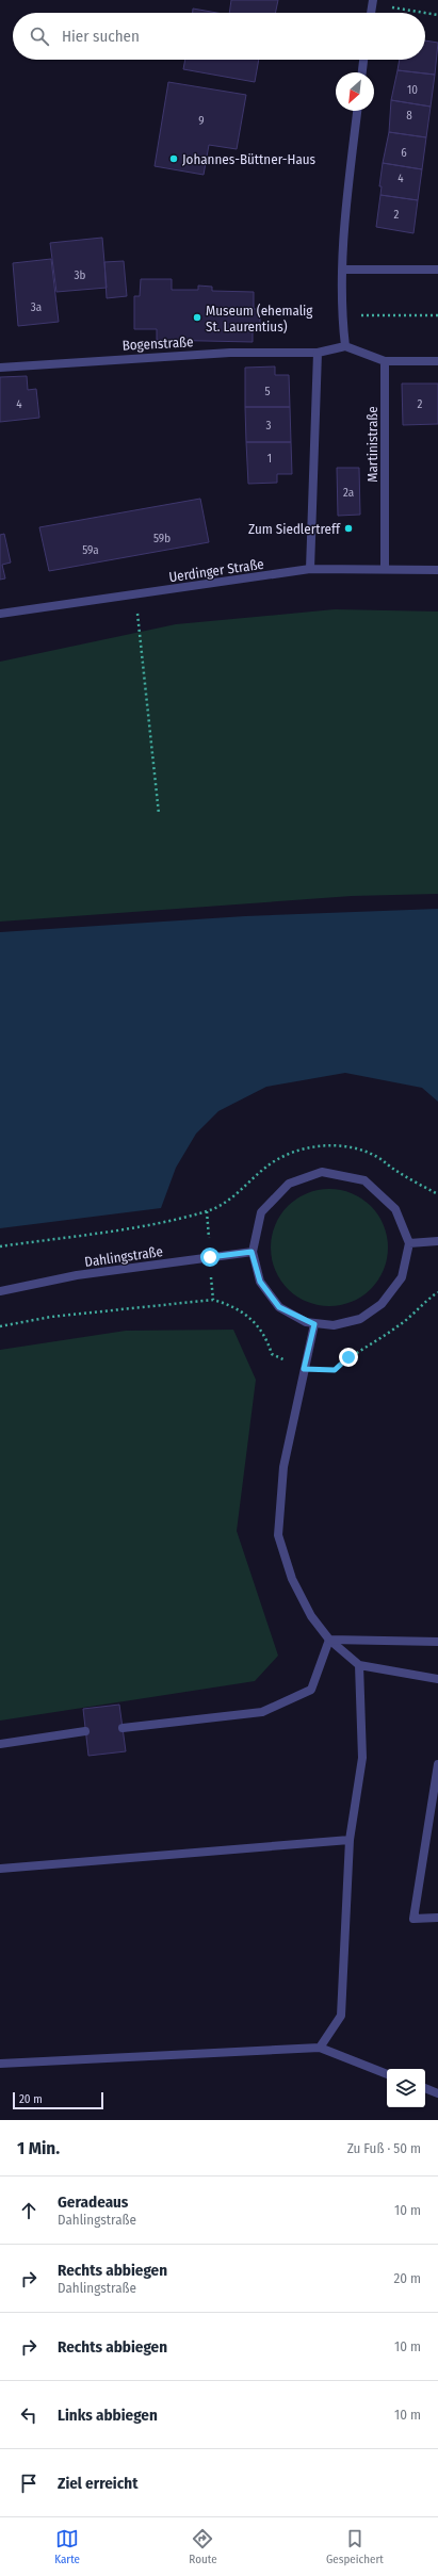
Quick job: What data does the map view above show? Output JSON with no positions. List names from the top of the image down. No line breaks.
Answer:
{"streets":{"street":["Bogenstraße","Martinistraße","Uerdinger Straße","Dahlingstraße"]},"crossings":[["Martinistraße","Uerdinger Straße"]],"places":["Johannes-Büttner-Haus","Museum (ehemalig St. Laurentius)","Zum Siedlertreff"],"house_numbers":["10","8","9","6","4","2","3b","3a","5","4","2","3","1","2a","59b","59a"],"scale_bar":"20 m","north":"bottom left","page":{"search":"Hier suchen","scale":"20 m","heading":["1 Min.","Zu Fuß · 50 m"],"list":[["Geradeaus","Dahlingstraße","10 m"],["Rechts abbiegen","Dahlingstraße","20 m"],["Rechts abbiegen","10 m"],["Links abbiegen","10 m"],"Ziel erreicht"],"nav":["Karte","Route","Gespeichert"]}}
